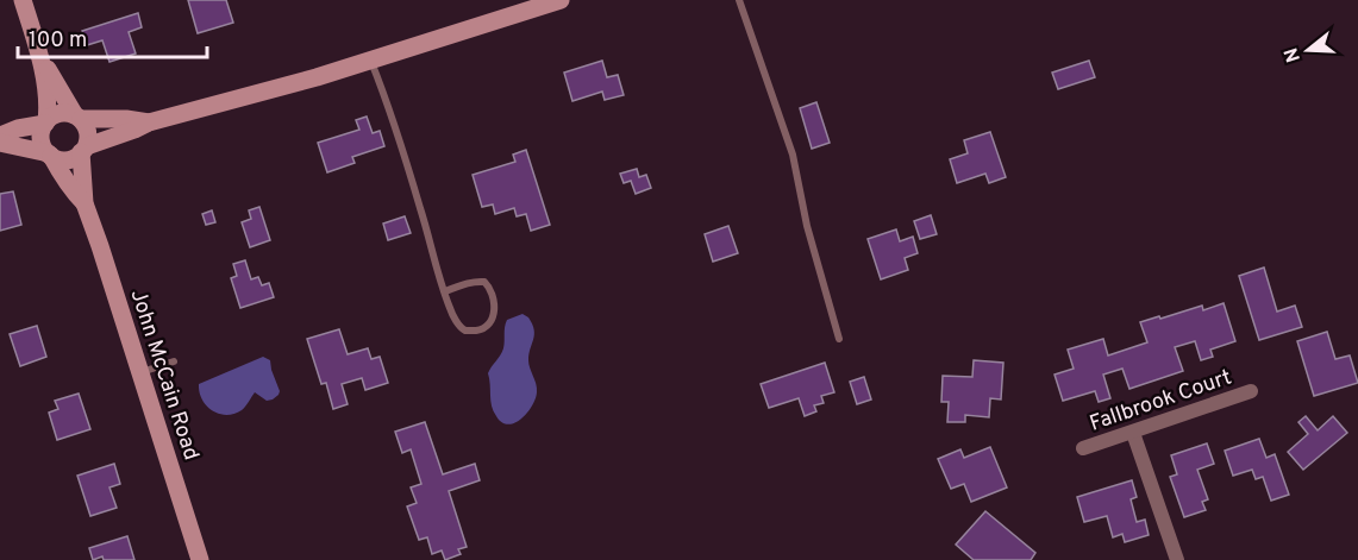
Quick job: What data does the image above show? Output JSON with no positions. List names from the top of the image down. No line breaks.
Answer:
{"streets":{"main road":["John McCain Road"],"street":["Fallbrook Court"]},"scale_bar":"100 m","north":"left"}
